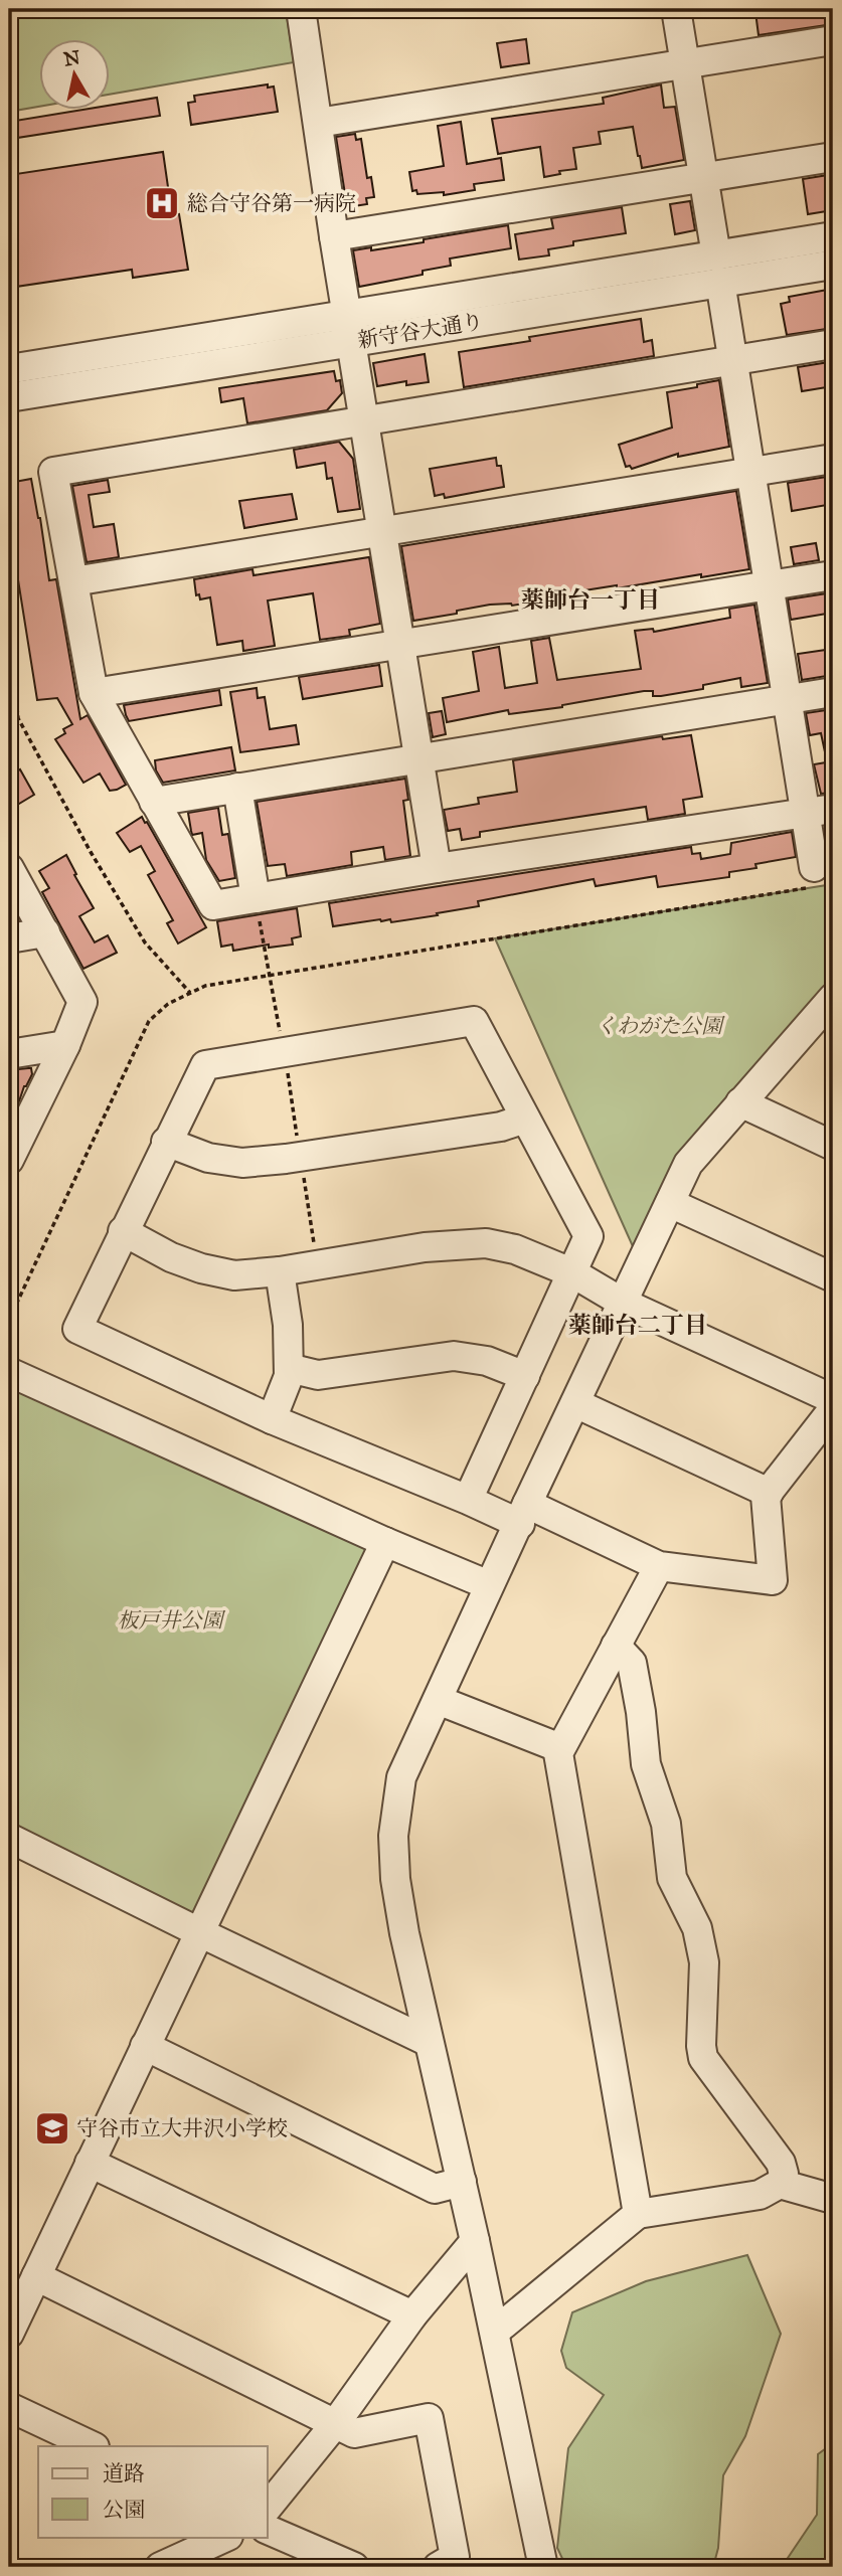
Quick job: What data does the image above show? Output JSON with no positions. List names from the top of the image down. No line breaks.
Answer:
{"streets":{"street":["新守谷大通り"]},"districts":["薬師台一丁目","薬師台二丁目"],"parks":["くわがた公園","板戸井公園"],"places":{"hospital":["総合守谷第一病院"],"school or university":["守谷市立大井沢小学校"]},"legend":["道路","公園"],"north":"top"}
